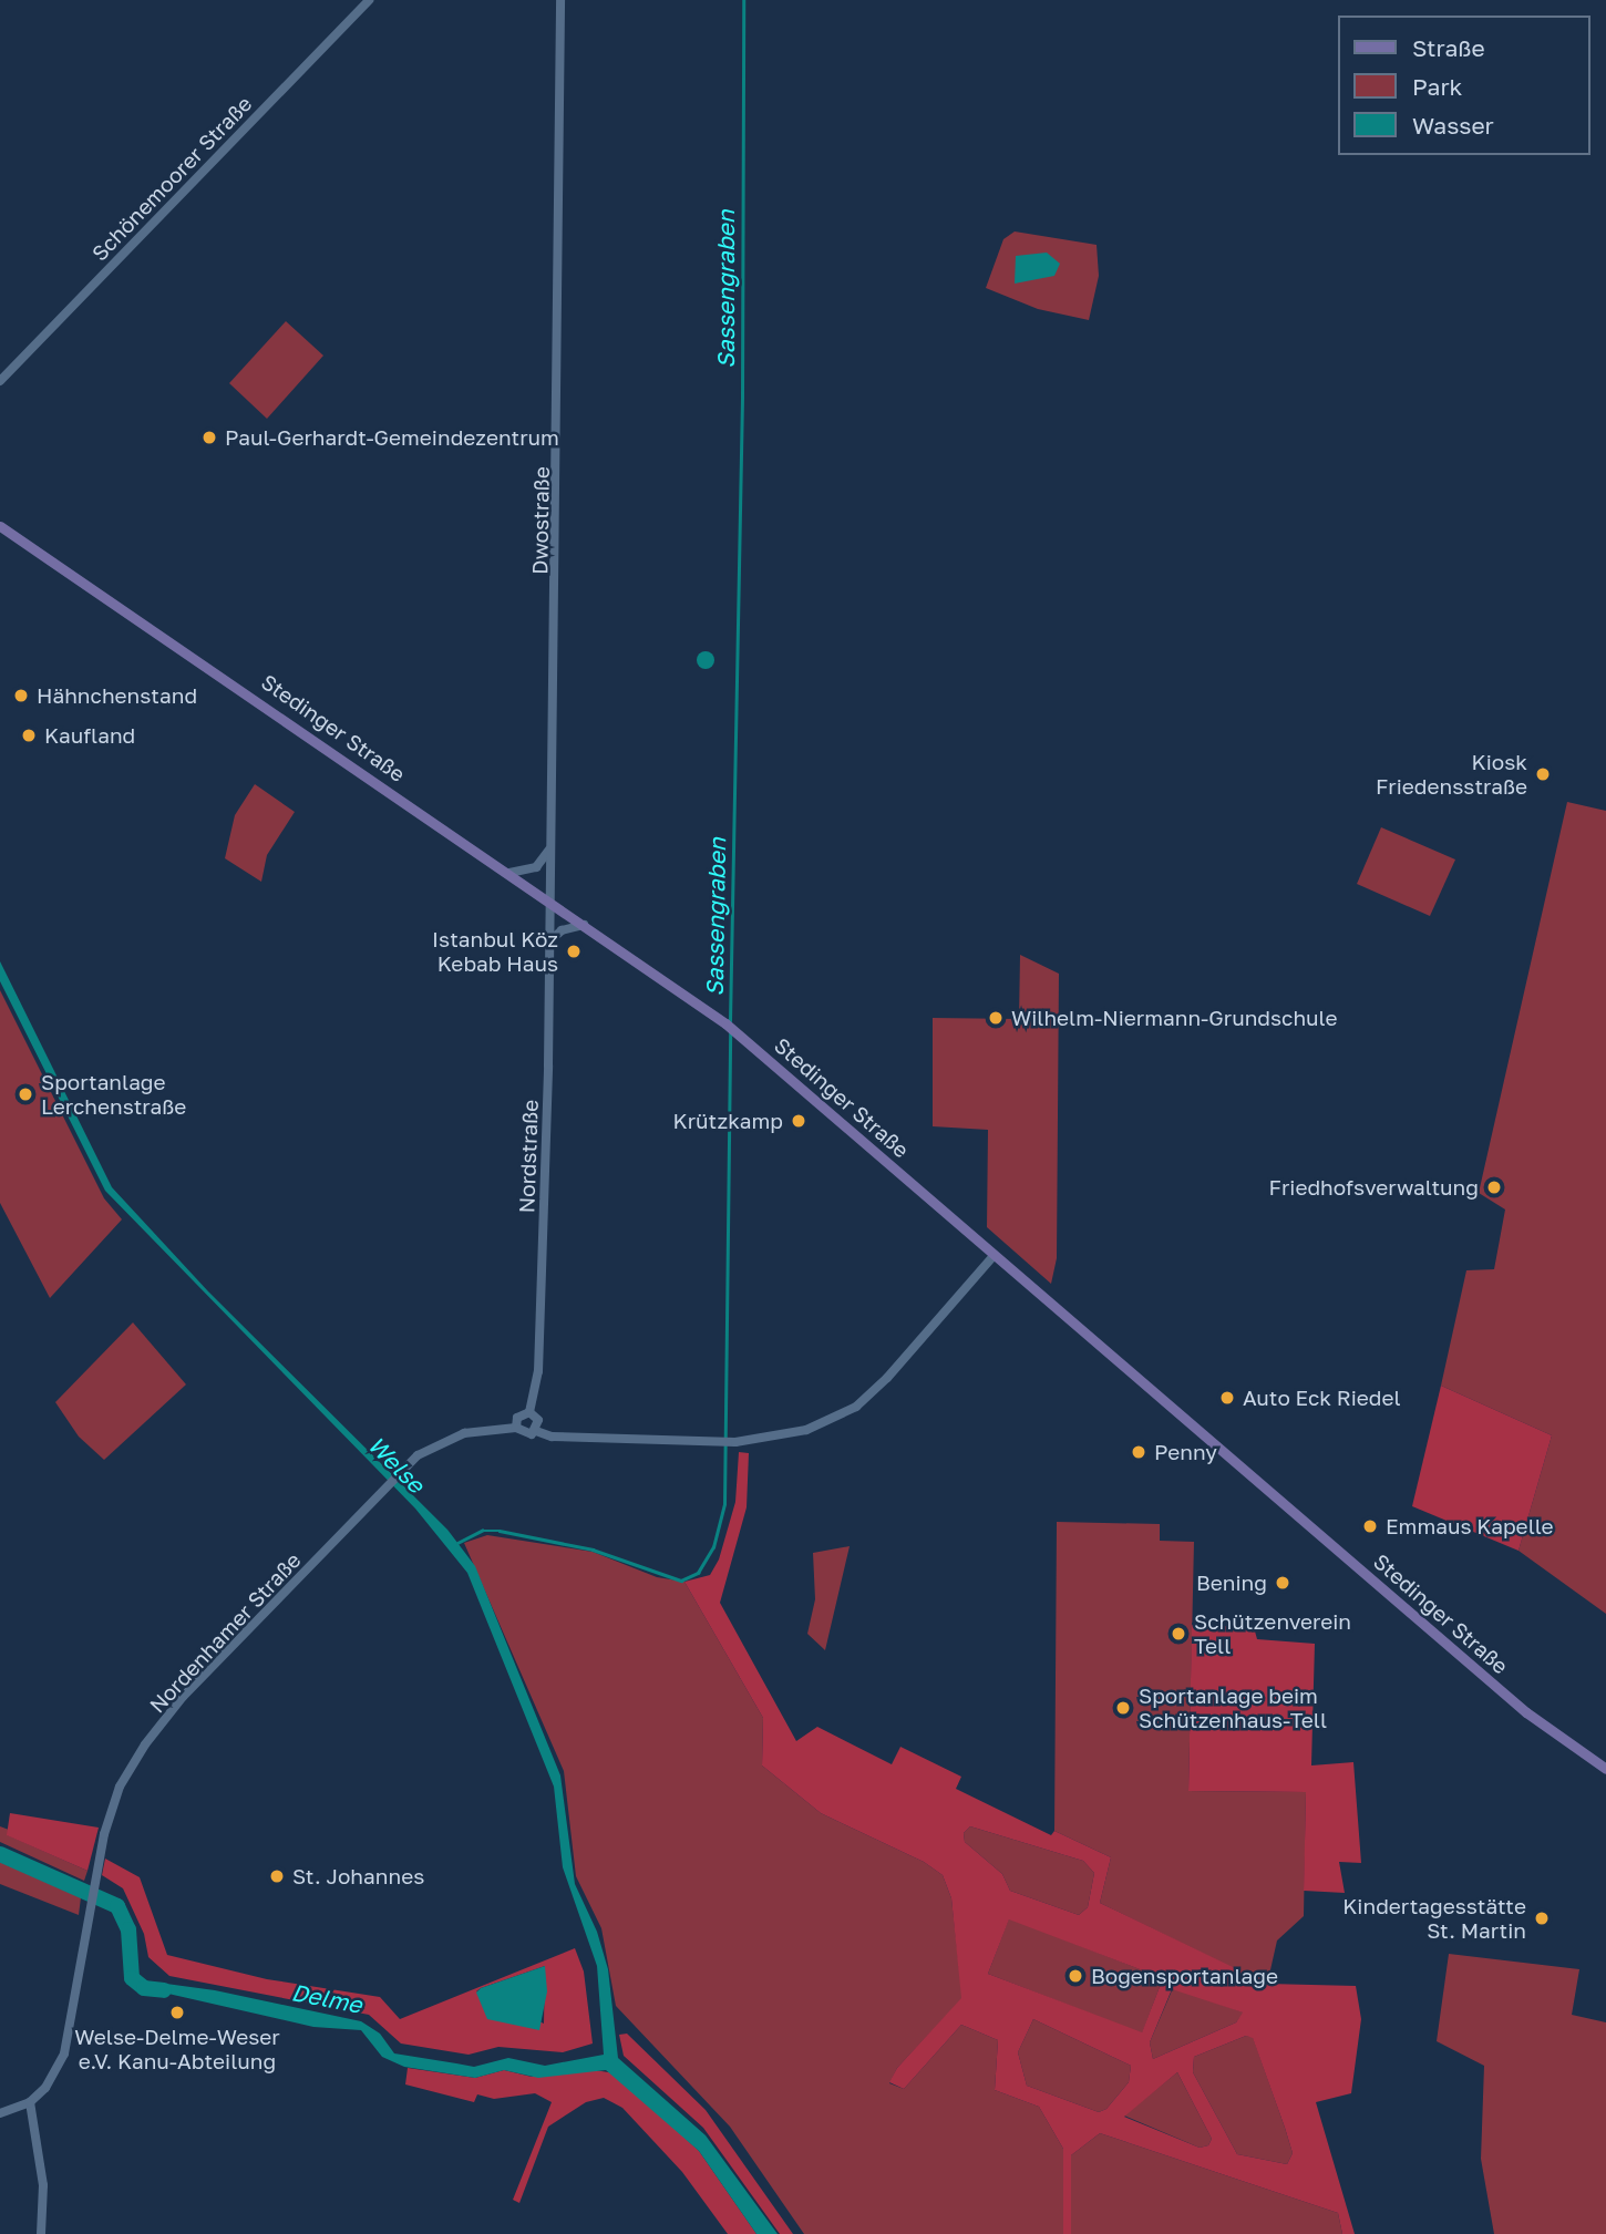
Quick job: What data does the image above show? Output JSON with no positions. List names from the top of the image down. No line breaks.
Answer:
{"streets":{"main road":["Stedinger Straße"],"street":["Schönemoorer Straße","Dwostraße","Nordstraße","Nordenhamer Straße"]},"crossings":[["Dwostraße","Stedinger Straße"],["Dwostraße","Nordstraße"],["Stedinger Straße","Nordstraße"],["Stedinger Straße","Nordenhamer Straße"],["Nordstraße","Nordenhamer Straße"]],"water":["Sassengraben","Welse","Delme"],"places":["Paul-Gerhardt-Gemeindezentrum","Hähnchenstand","Kaufland","Kiosk Friedensstraße","Istanbul Köz Kebab Haus","Wilhelm-Niermann-Grundschule","Sportanlage Lerchenstraße","Krützkamp","Friedhofsverwaltung","Auto Eck Riedel","Penny","Emmaus Kapelle","Bening","Schützenverein Tell","Sportanlage beim Schützenhaus-Tell","St. Johannes","Kindertagesstätte St. Martin","Bogensportanlage","Welse-Delme-Weser e.V. Kanu-Abteilung"],"legend":["Straße","Park","Wasser"]}
